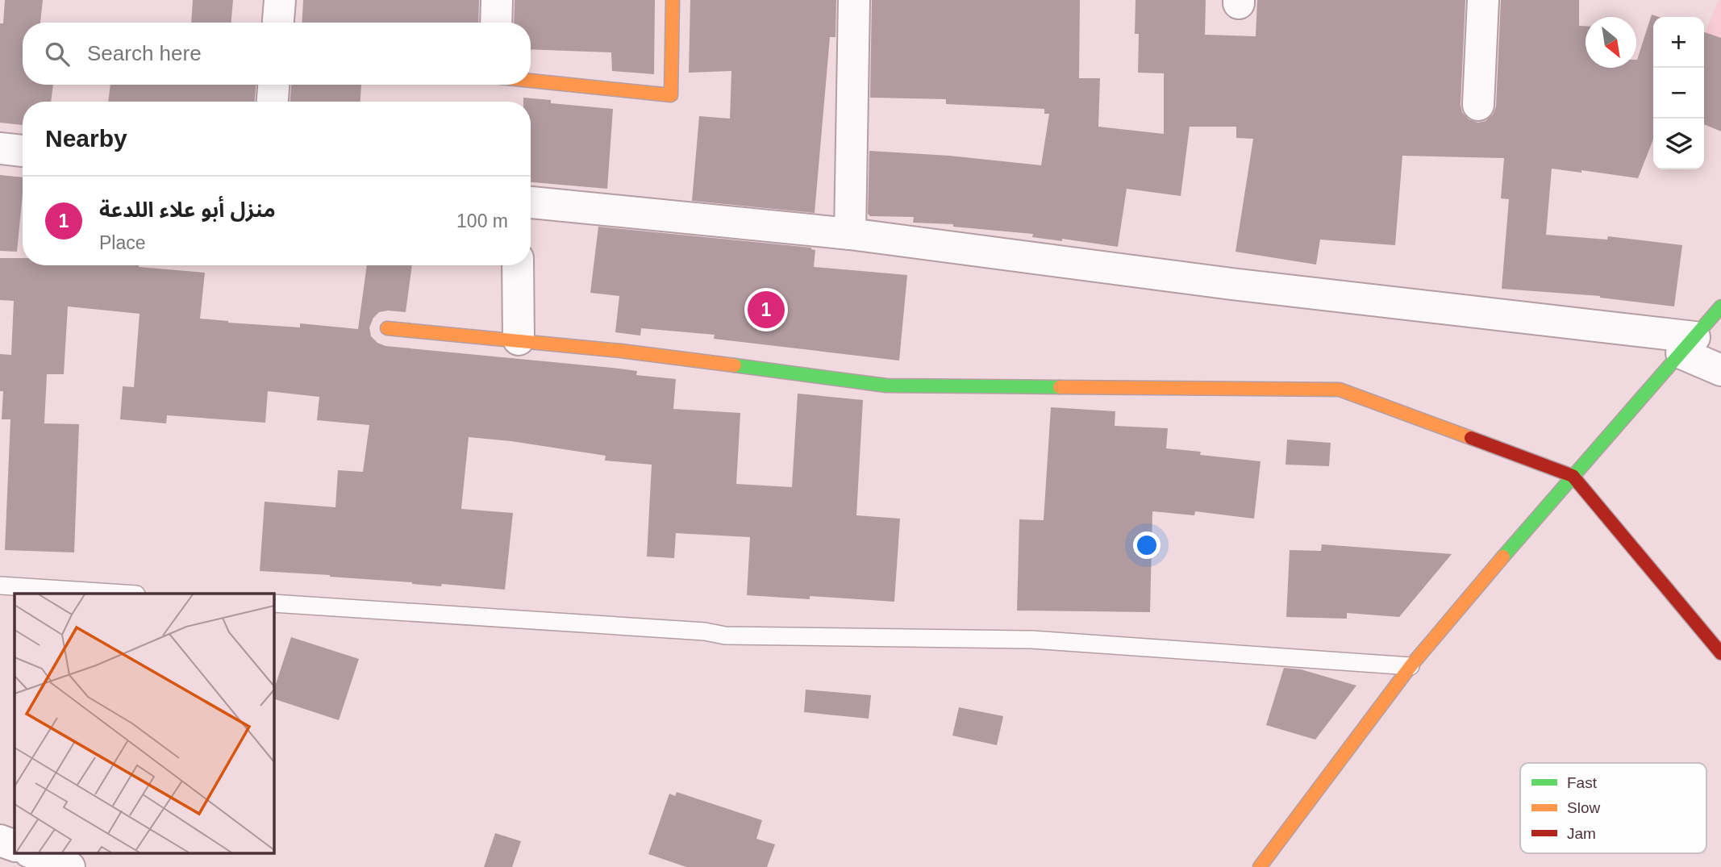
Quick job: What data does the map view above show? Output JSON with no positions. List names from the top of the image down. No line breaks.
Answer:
{"legend":["Fast","Slow","Jam"],"north":"bottom right","page":{"map_buttons":["+","−"],"search":"Search here","heading":"Nearby","list":[{"mark":"1","name":"منزل أبو علاء اللدعة","note":"Place","value":"100 m"}],"pins":"1"}}
